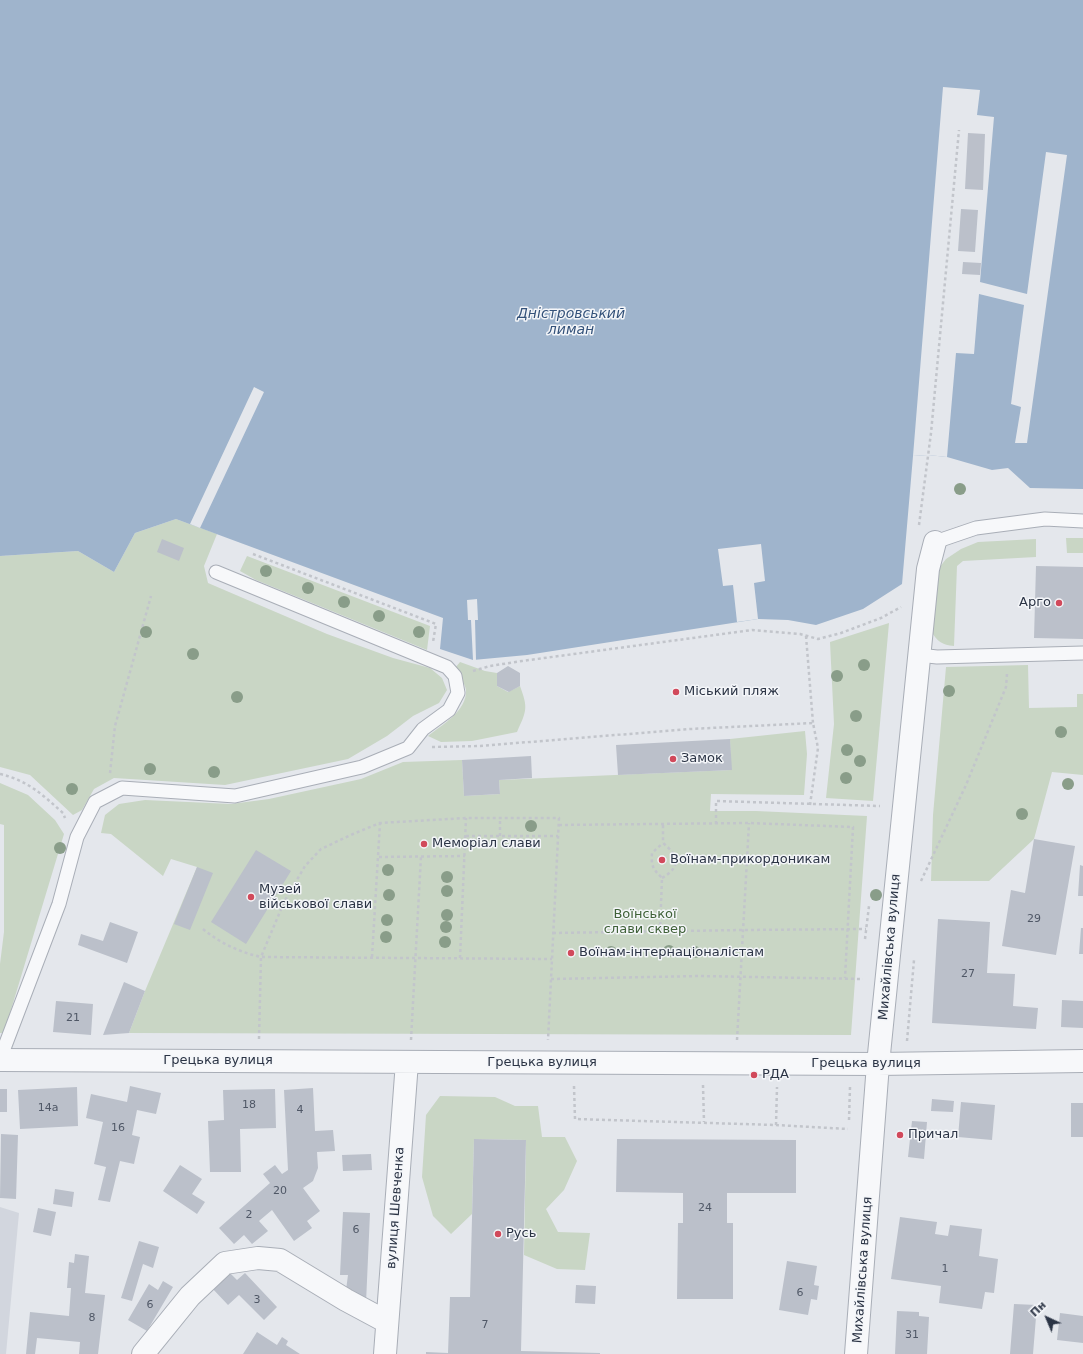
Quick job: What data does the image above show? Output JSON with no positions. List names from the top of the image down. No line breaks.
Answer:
{"streets":{"street":["Михайлівська вулиця","Грецька вулиця","вулиця Шевченка"]},"crossings":[["Михайлівська вулиця","Грецька вулиця"],["Грецька вулиця","вулиця Шевченка"]],"water":["Дністровський лиман"],"parks":["Воїнської слави сквер"],"places":["Арго","Міський пляж","Замок","Меморіал слави","Воїнам-прикордоникам","Музей військової слави","Воїнам-інтернаціоналістам","РДА","Причал","Русь"],"house_numbers":["29","27","21","18","14а","4","16","20","24","2","6","1","6","3","6","8","7","31"],"north":"top left"}
